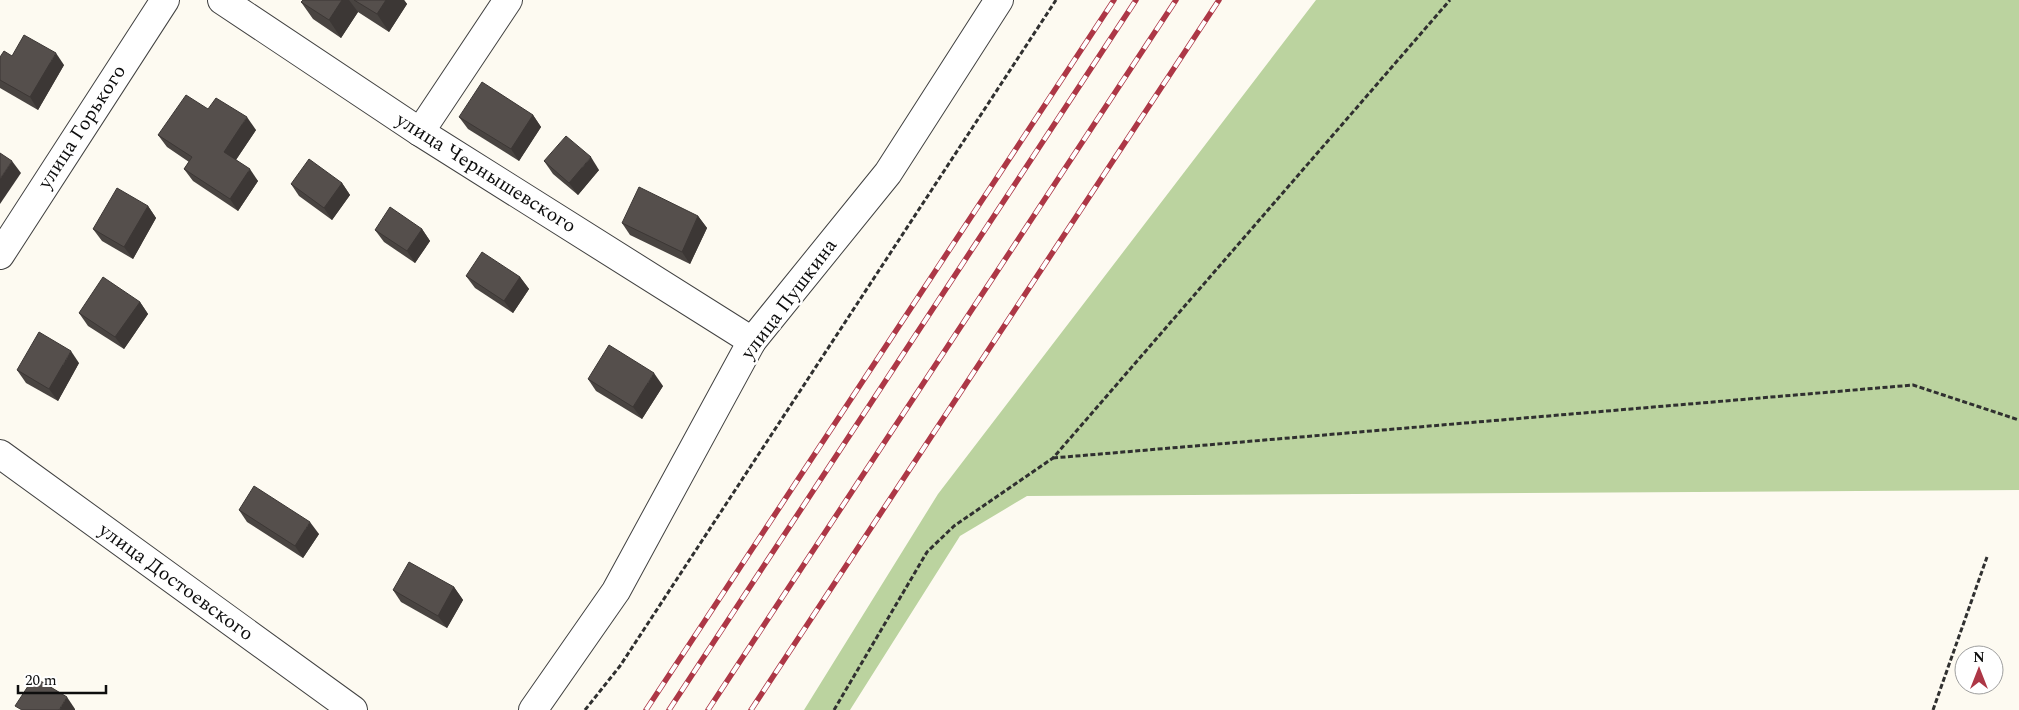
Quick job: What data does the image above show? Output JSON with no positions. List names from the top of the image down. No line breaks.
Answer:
{"streets":{"street":["улица Горького","улица Чернышевского","улица Пушкина","улица Достоевского"]},"crossings":[["улица Чернышевского","улица Пушкина"]],"scale_bar":"20 m","north":"top"}
